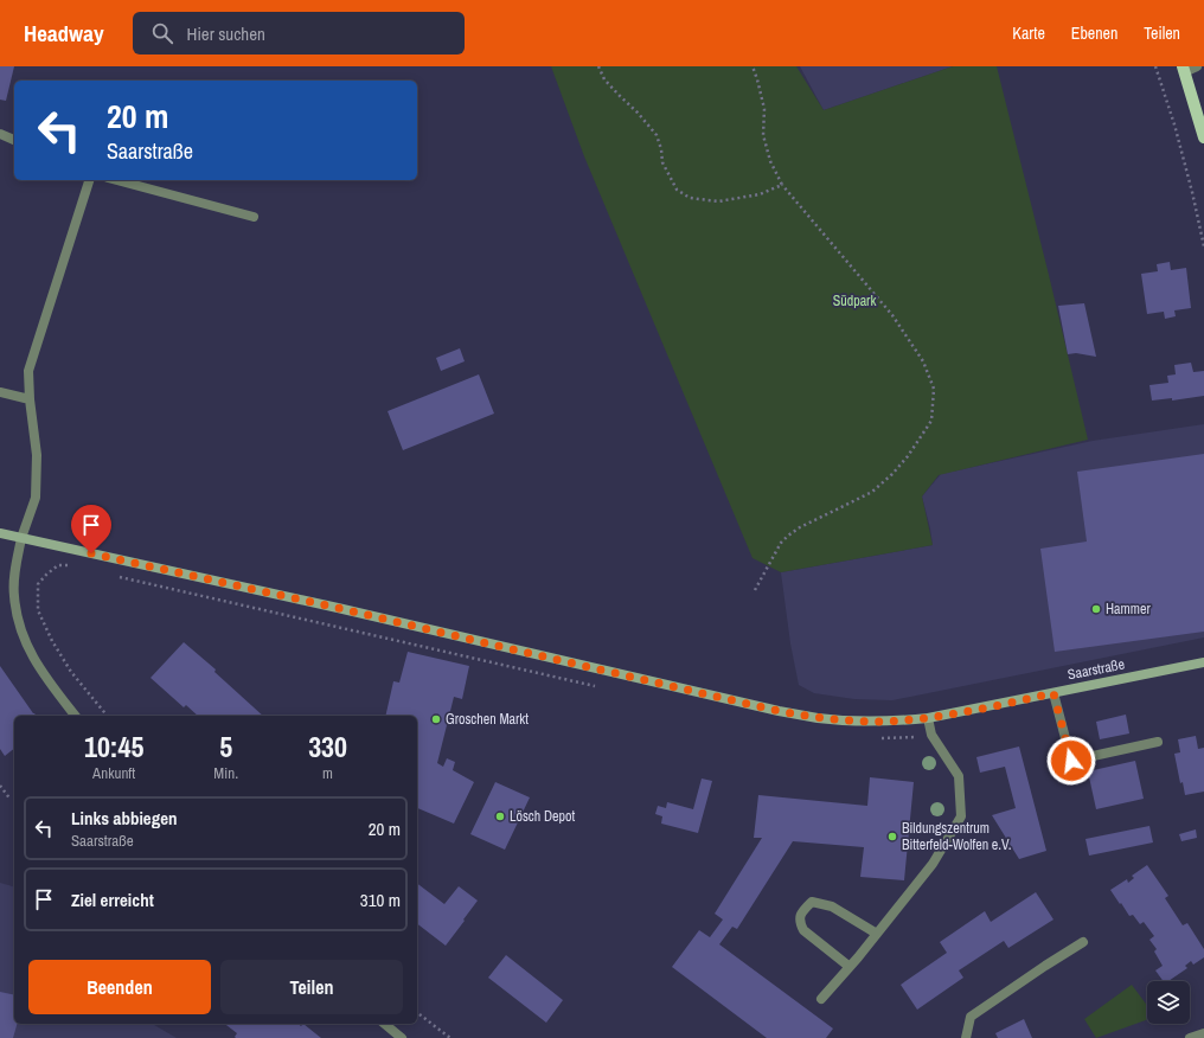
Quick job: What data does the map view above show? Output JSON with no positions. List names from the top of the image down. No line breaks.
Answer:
{"streets":{"street":["Saarstraße"]},"parks":["Südpark"],"places":["Hammer","Groschen Markt","Lösch Depot","Bildungszentrum Bitterfeld-Wolfen e.V."],"page":{"header":"Headway","search":"Hier suchen","nav":["Karte","Ebenen","Teilen"],"turn":["20 m","Saarstraße"],"eta":["10:45","Ankunft","5","Min.","330","m"],"list":[{"name":"Links abbiegen","note":"Saarstraße","value":"20 m"},{"name":"Ziel erreicht","value":"310 m"}],"buttons":["Beenden","Teilen"]}}
